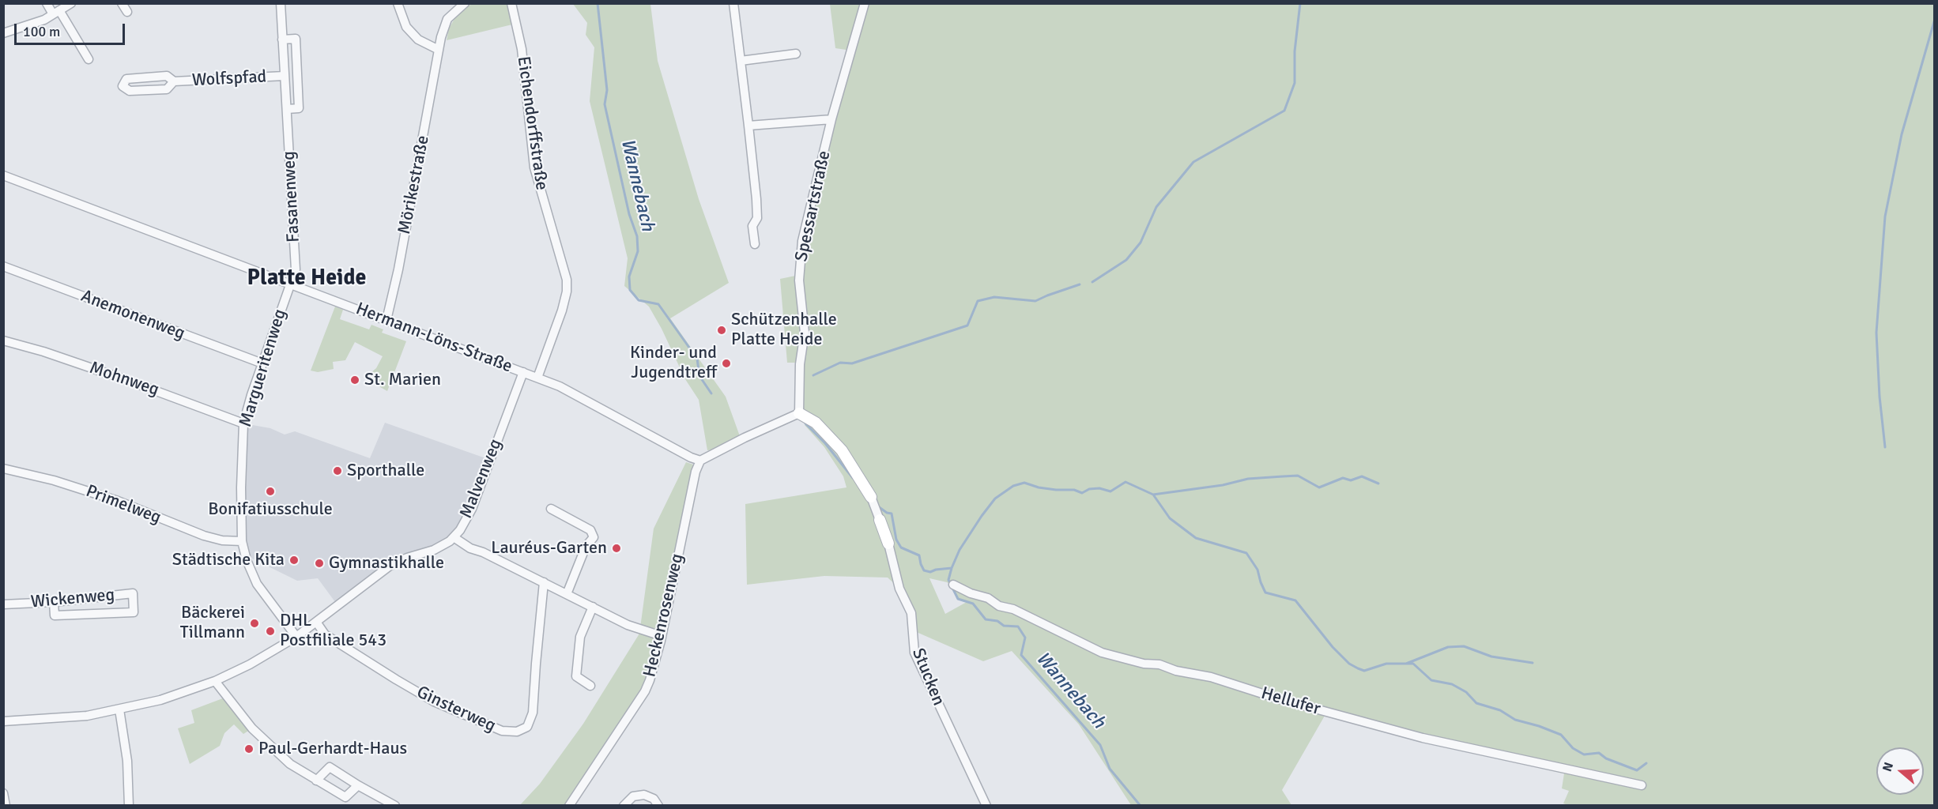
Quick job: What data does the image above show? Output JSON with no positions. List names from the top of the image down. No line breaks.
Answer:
{"streets":{"street":["Wolfspfad","Eichendorffstraße","Mörikestraße","Fasanenweg","Spessartstraße","Anemonenweg","Hermann-Löns-Straße","Margueritenweg","Mohnweg","Malvenweg","Primelweg","Wickenweg","Heckenrosenweg","Stucken","Hellufer","Ginsterweg"]},"crossings":[["Wolfspfad","Fasanenweg"],["Eichendorffstraße","Hermann-Löns-Straße"],["Mörikestraße","Hermann-Löns-Straße"],["Fasanenweg","Hermann-Löns-Straße"],["Fasanenweg","Margueritenweg"],["Anemonenweg","Margueritenweg"],["Hermann-Löns-Straße","Margueritenweg"],["Hermann-Löns-Straße","Malvenweg"],["Hermann-Löns-Straße","Heckenrosenweg"],["Margueritenweg","Mohnweg"],["Margueritenweg","Malvenweg"],["Margueritenweg","Primelweg"],["Malvenweg","Ginsterweg"]],"districts":["Platte Heide"],"water":["Wannebach"],"places":["Schützenhalle Platte Heide","Kinder- und Jugendtreff","St. Marien","Sporthalle","Bonifatiusschule","Lauréus-Garten","Städtische Kita","Gymnastikhalle","Bäckerei Tillmann","DHL Postfiliale 543","Paul-Gerhardt-Haus"],"scale_bar":"100 m","north":"left"}
